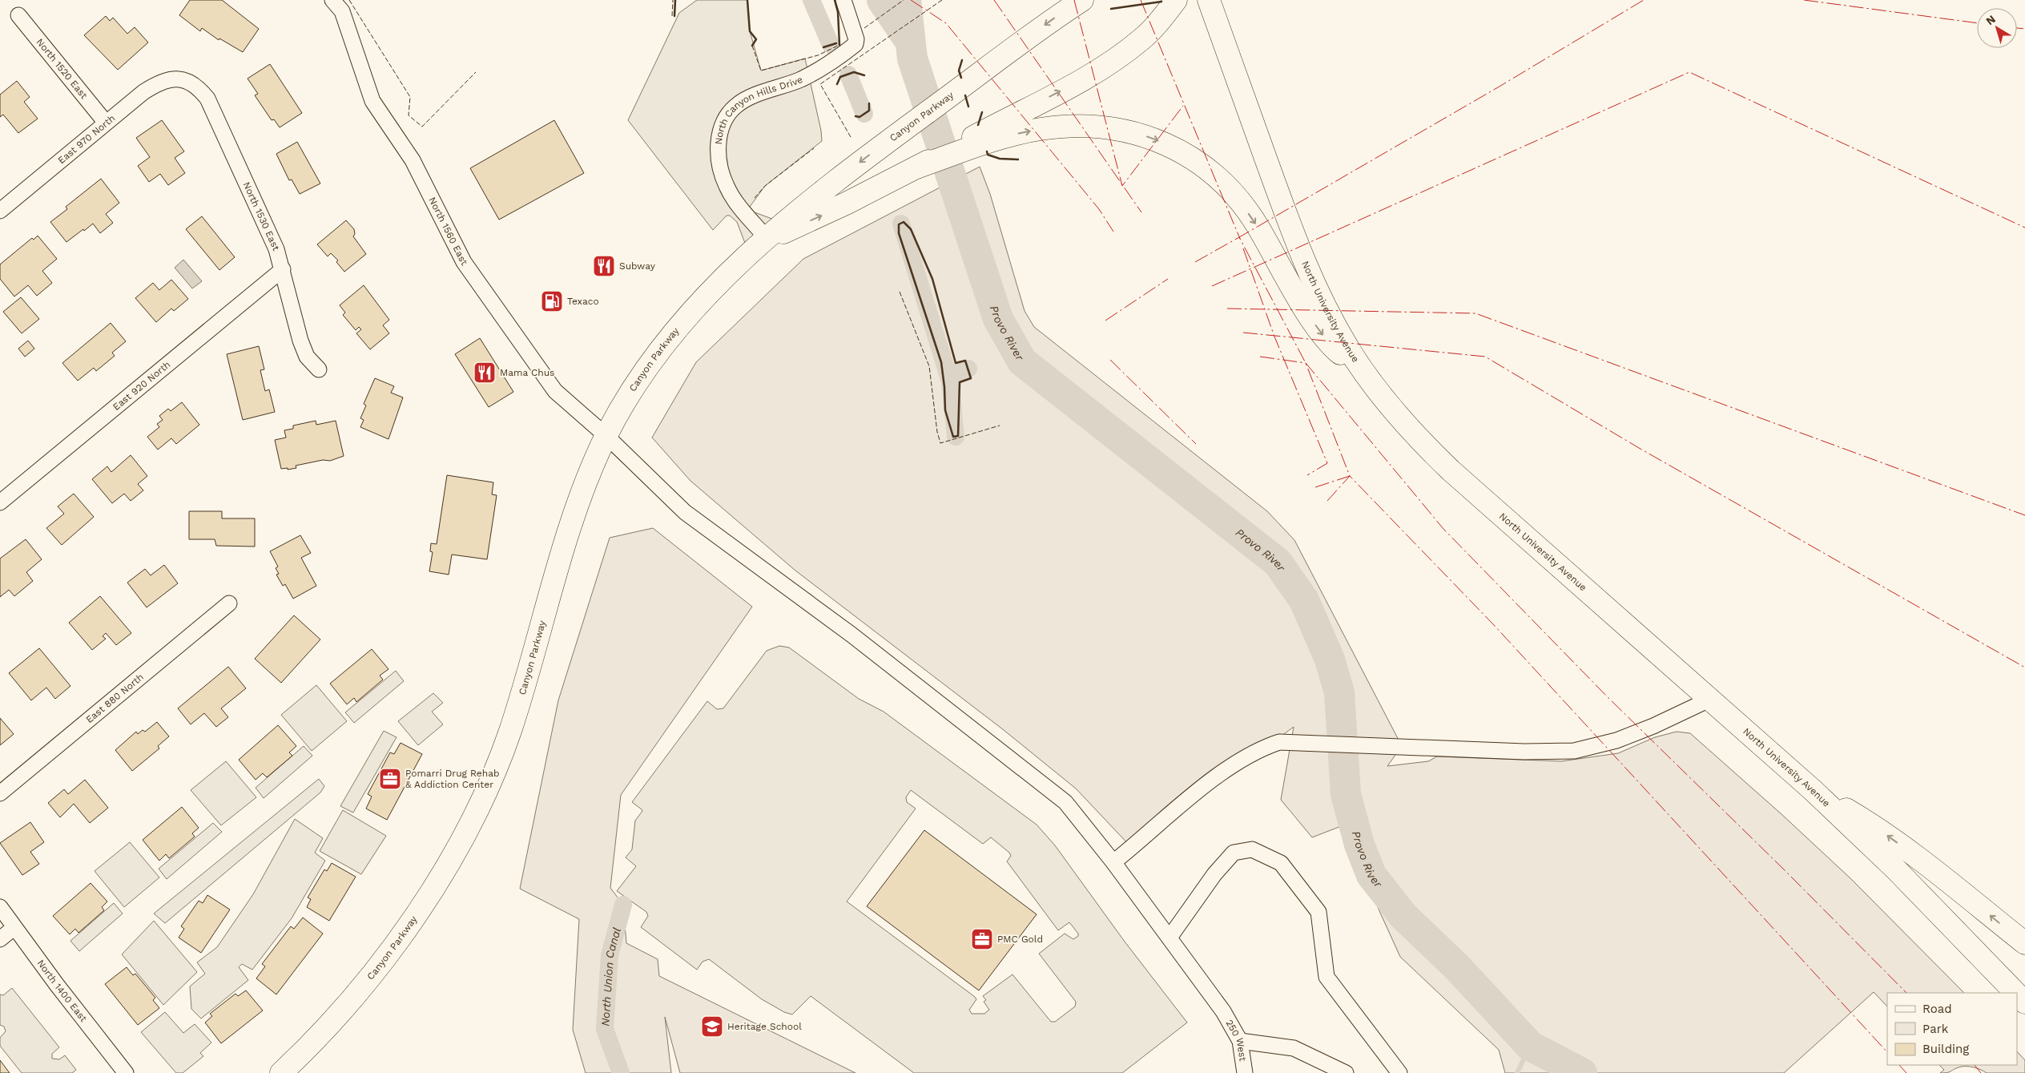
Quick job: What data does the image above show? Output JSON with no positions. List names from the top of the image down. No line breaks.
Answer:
{"streets":{"highway":["Canyon Parkway","North University Avenue"],"street":["North 1520 East","North Canyon Hills Drive","East 970 North","North 1530 East","North 1560 East","East 920 North","East 880 North","North 1400 East","250 West"]},"crossings":[["North 1520 East","East 970 North"],["North Canyon Hills Drive","Canyon Parkway"],["Canyon Parkway","North 1560 East"],["East 970 North","North 1530 East"],["North 1530 East","East 920 North"],["North 1560 East","250 West"]],"water":["Provo River","North Union Canal"],"places":{"restaurant":["Subway","Mama Chus"],"fuel station":["Texaco"],"office":["Pomarri Drug Rehab & Addiction Center","PMC Gold"],"school or university":["Heritage School"]},"legend":["Road","Park","Building"],"north":"top left"}
